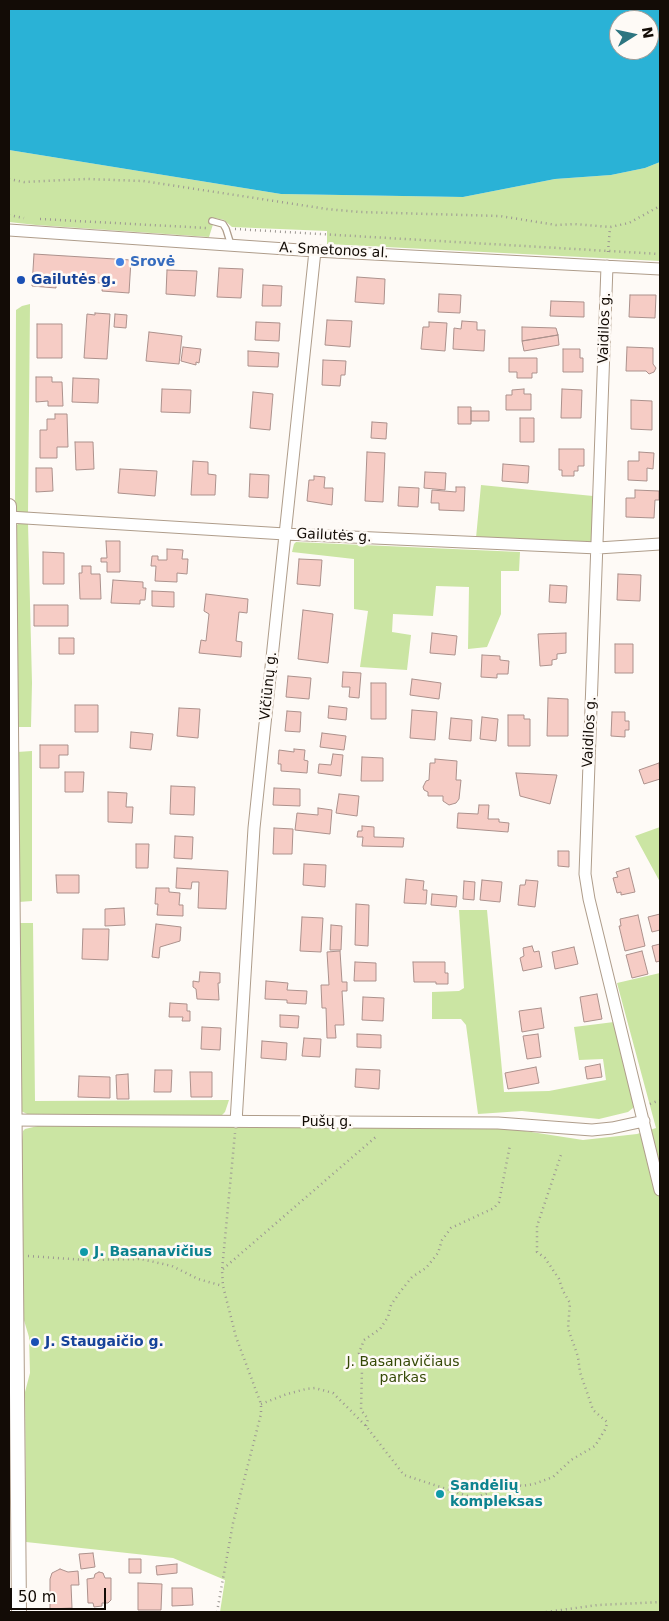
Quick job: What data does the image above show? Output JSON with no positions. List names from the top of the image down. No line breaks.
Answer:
{"streets":{"street":["A. Smetonos al.","Vaidilos g.","Gailutės g.","Vičiūnų g.","Pušų g."]},"crossings":[["A. Smetonos al.","Vaidilos g."],["A. Smetonos al.","Vičiūnų g."],["Vaidilos g.","Gailutės g."],["Vaidilos g.","Pušų g."],["Gailutės g.","Vičiūnų g."],["Vičiūnų g.","Pušų g."]],"parks":["J. Basanavičiaus parkas"],"places":["Srovė","Gailutės g.","J. Basanavičius","J. Staugaičio g.","Sandėlių kompleksas"],"scale_bar":"50 m","north":"right"}
